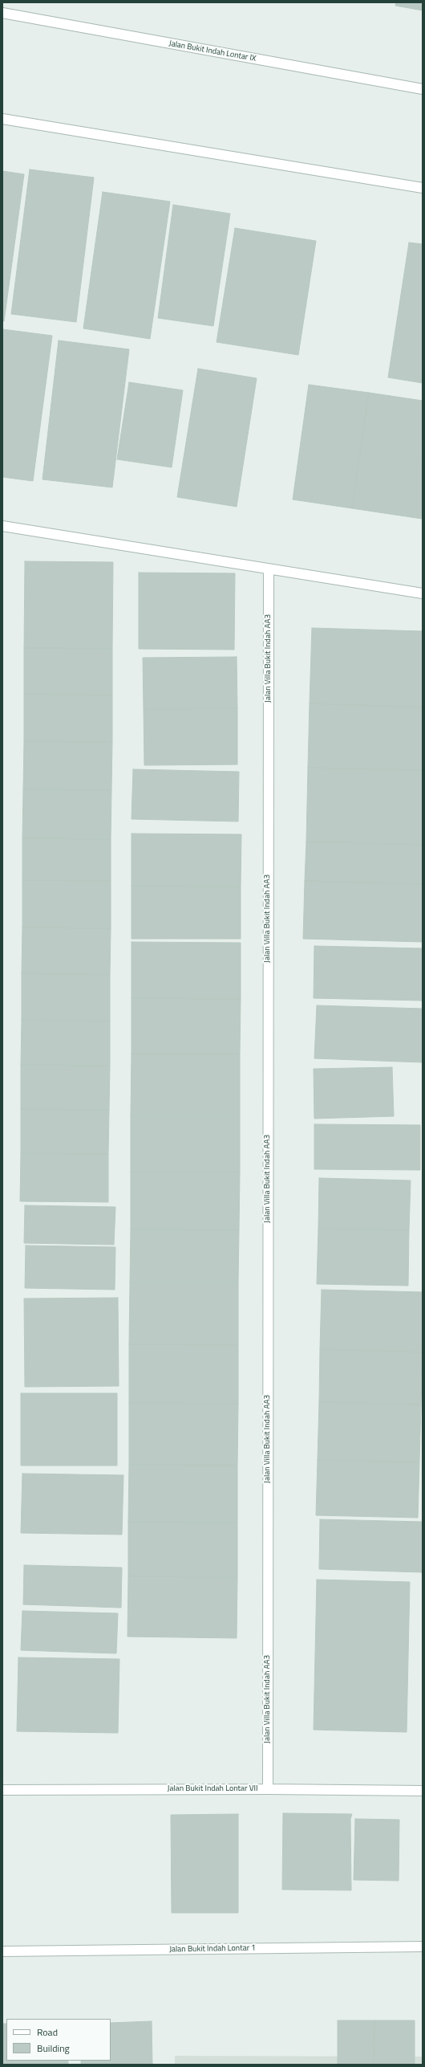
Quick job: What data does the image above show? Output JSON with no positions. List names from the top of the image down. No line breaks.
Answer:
{"streets":{"street":["Jalan Bukit Indah Lontar IX","Jalan Villa Bukit Indah AA3","Jalan Bukit Indah Lontar VII","Jalan Bukit Indah Lontar 1"]},"crossings":[["Jalan Villa Bukit Indah AA3","Jalan Bukit Indah Lontar VII"]],"legend":["Road","Building"]}
